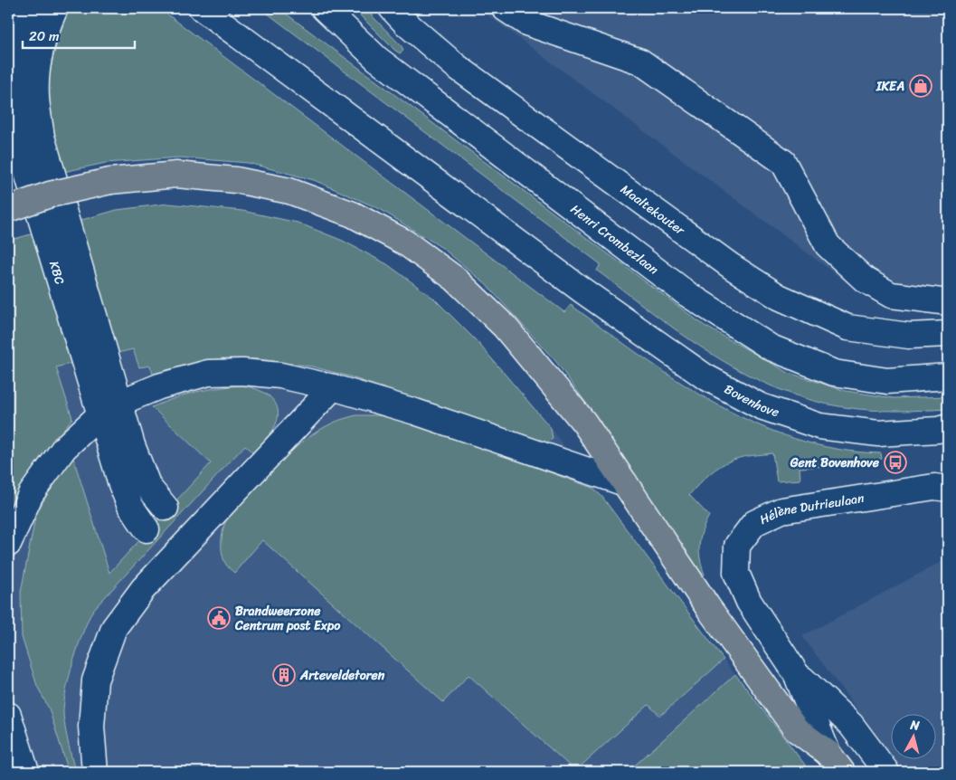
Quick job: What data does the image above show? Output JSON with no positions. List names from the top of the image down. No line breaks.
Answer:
{"streets":{"street":["Maaltekouter","Henri Crombezlaan","KBC","Bovenhove","Hélène Dutrieulaan"]},"places":{"shop":["IKEA"],"bus stop":["Gent Bovenhove"],"public building":["Brandweerzone Centrum post Expo"],"building":["Arteveldetoren"]},"scale_bar":"20 m","north":"top"}
